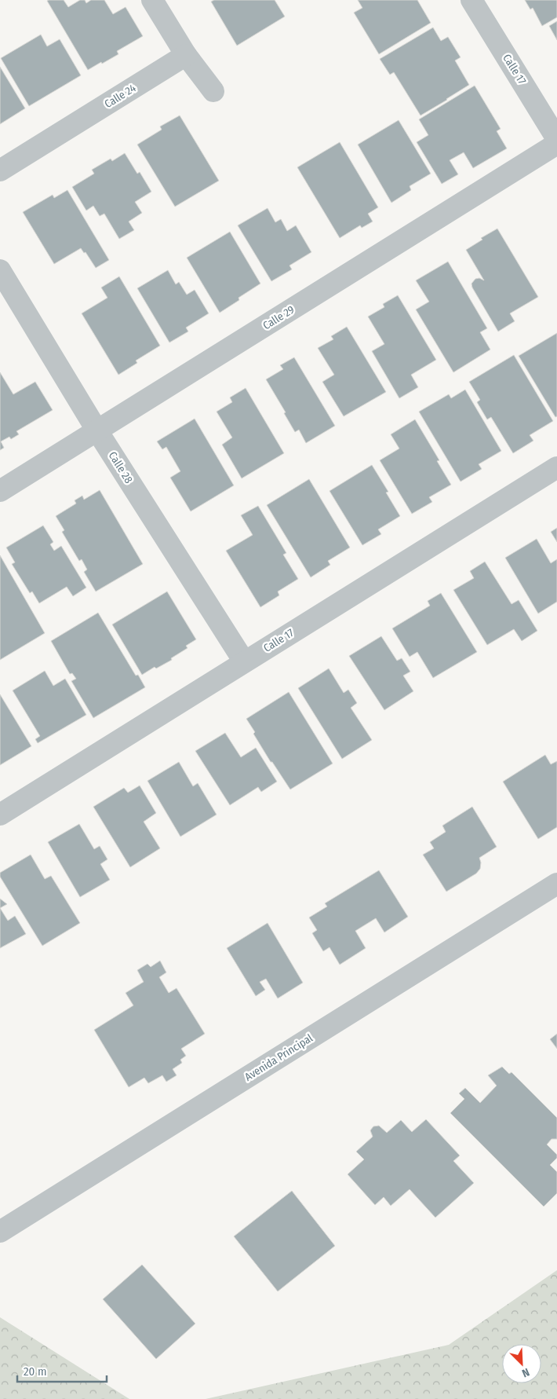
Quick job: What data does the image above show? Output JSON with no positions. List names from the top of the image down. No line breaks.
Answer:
{"streets":{"street":["Calle 17","Calle 24","Calle 29","Calle 28","Avenida Principal"]},"crossings":[["Calle 17","Calle 28"],["Calle 29","Calle 28"]],"scale_bar":"20 m","north":"bottom right"}
